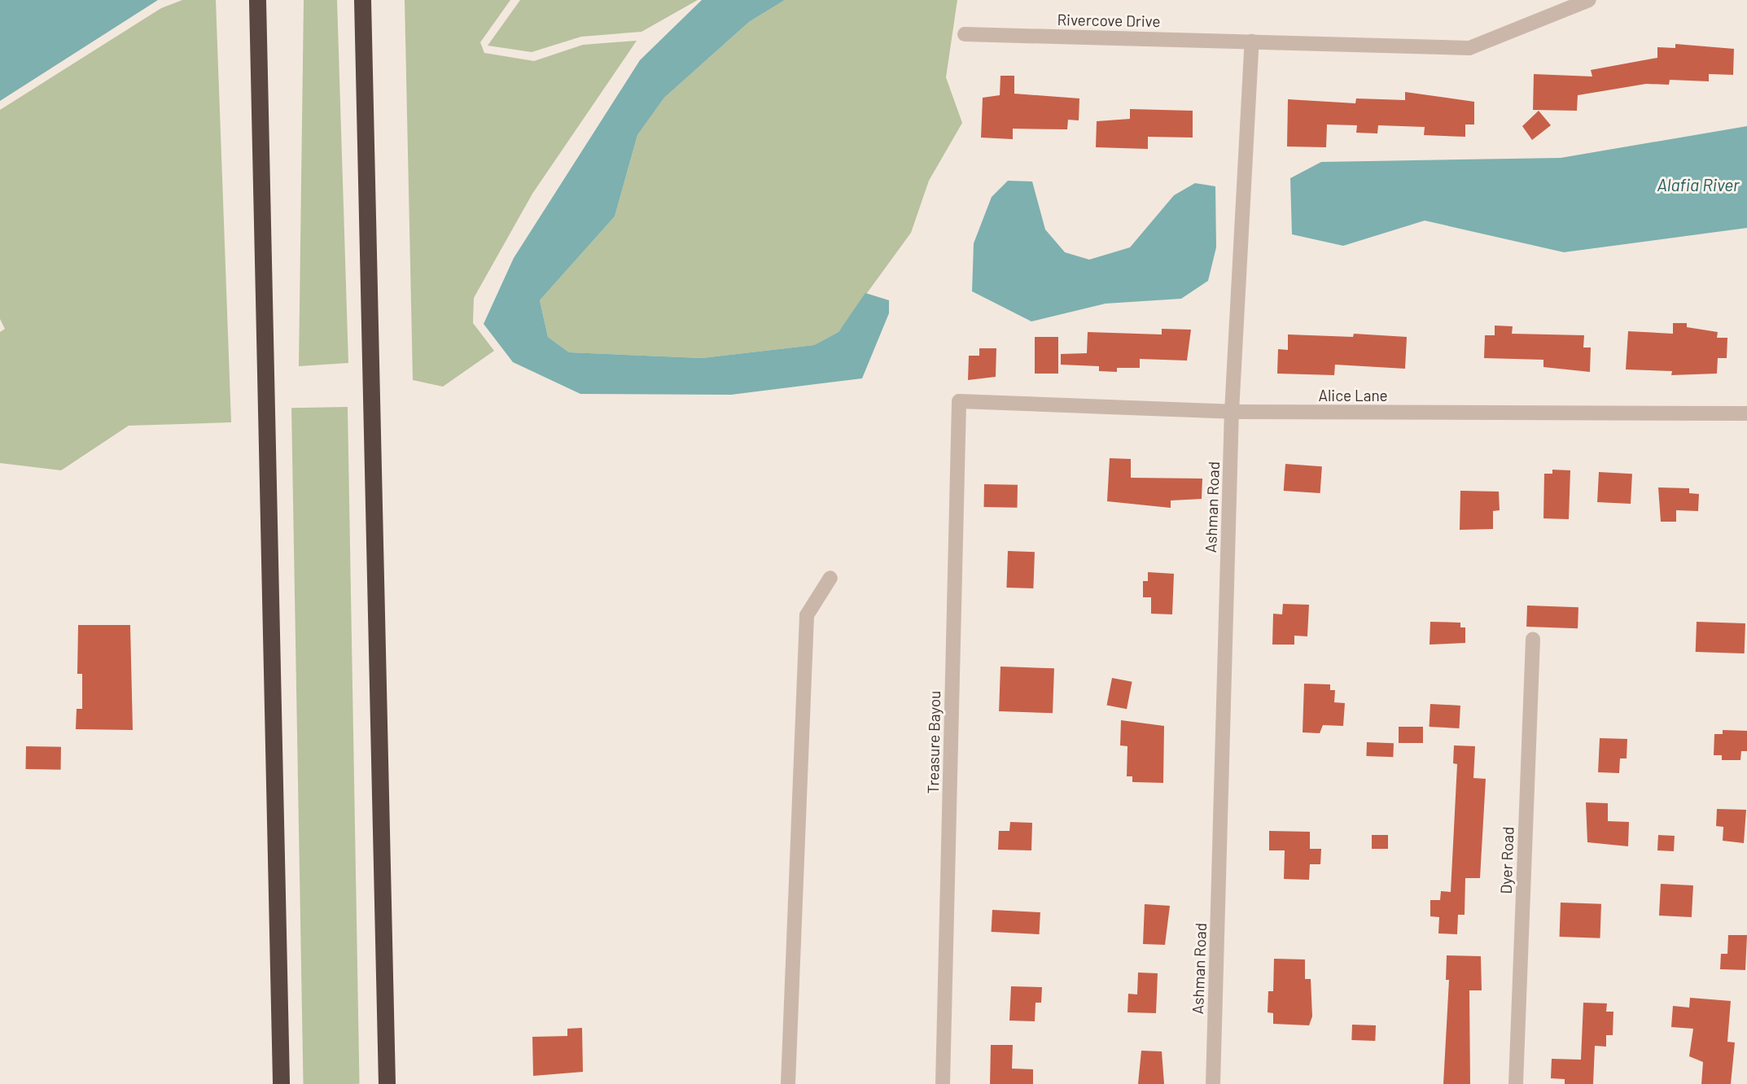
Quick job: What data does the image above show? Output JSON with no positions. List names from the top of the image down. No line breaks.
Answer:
{"streets":{"street":["Rivercove Drive","Alice Lane","Ashman Road","Treasure Bayou","Dyer Road"]},"crossings":[["Rivercove Drive","Ashman Road"],["Alice Lane","Ashman Road"],["Alice Lane","Treasure Bayou"]],"water":["Alafia River"]}
